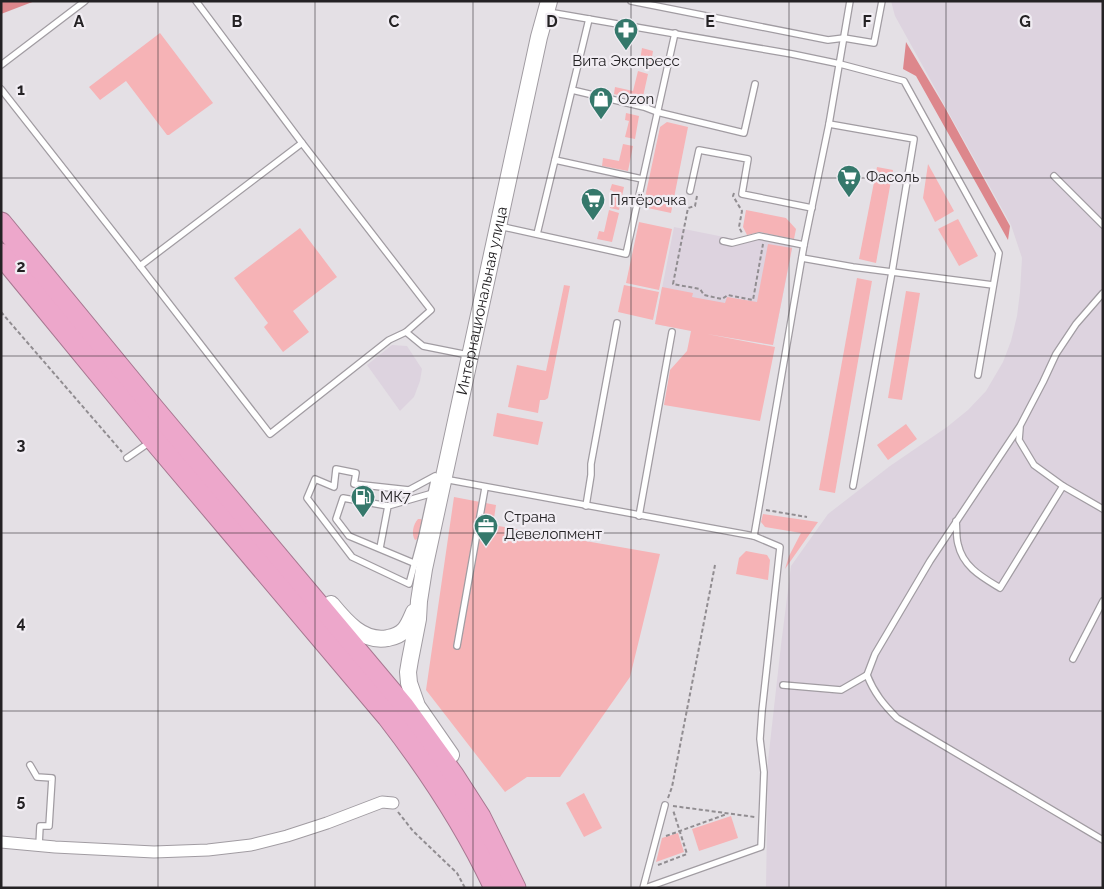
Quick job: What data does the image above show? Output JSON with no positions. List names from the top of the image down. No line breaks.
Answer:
{"streets":{"street":["Интернациональная улица"]},"places":{"pharmacy":["Вита Экспресс"],"shop":["Ozon"],"supermarket":["Фасоль","Пятёрочка"],"fuel station":["МК7"],"office":["Страна Девелопмент"]},"grid":{"columns":["A","B","C","D","E","F","G"],"rows":["1","2","3","4","5"]}}
